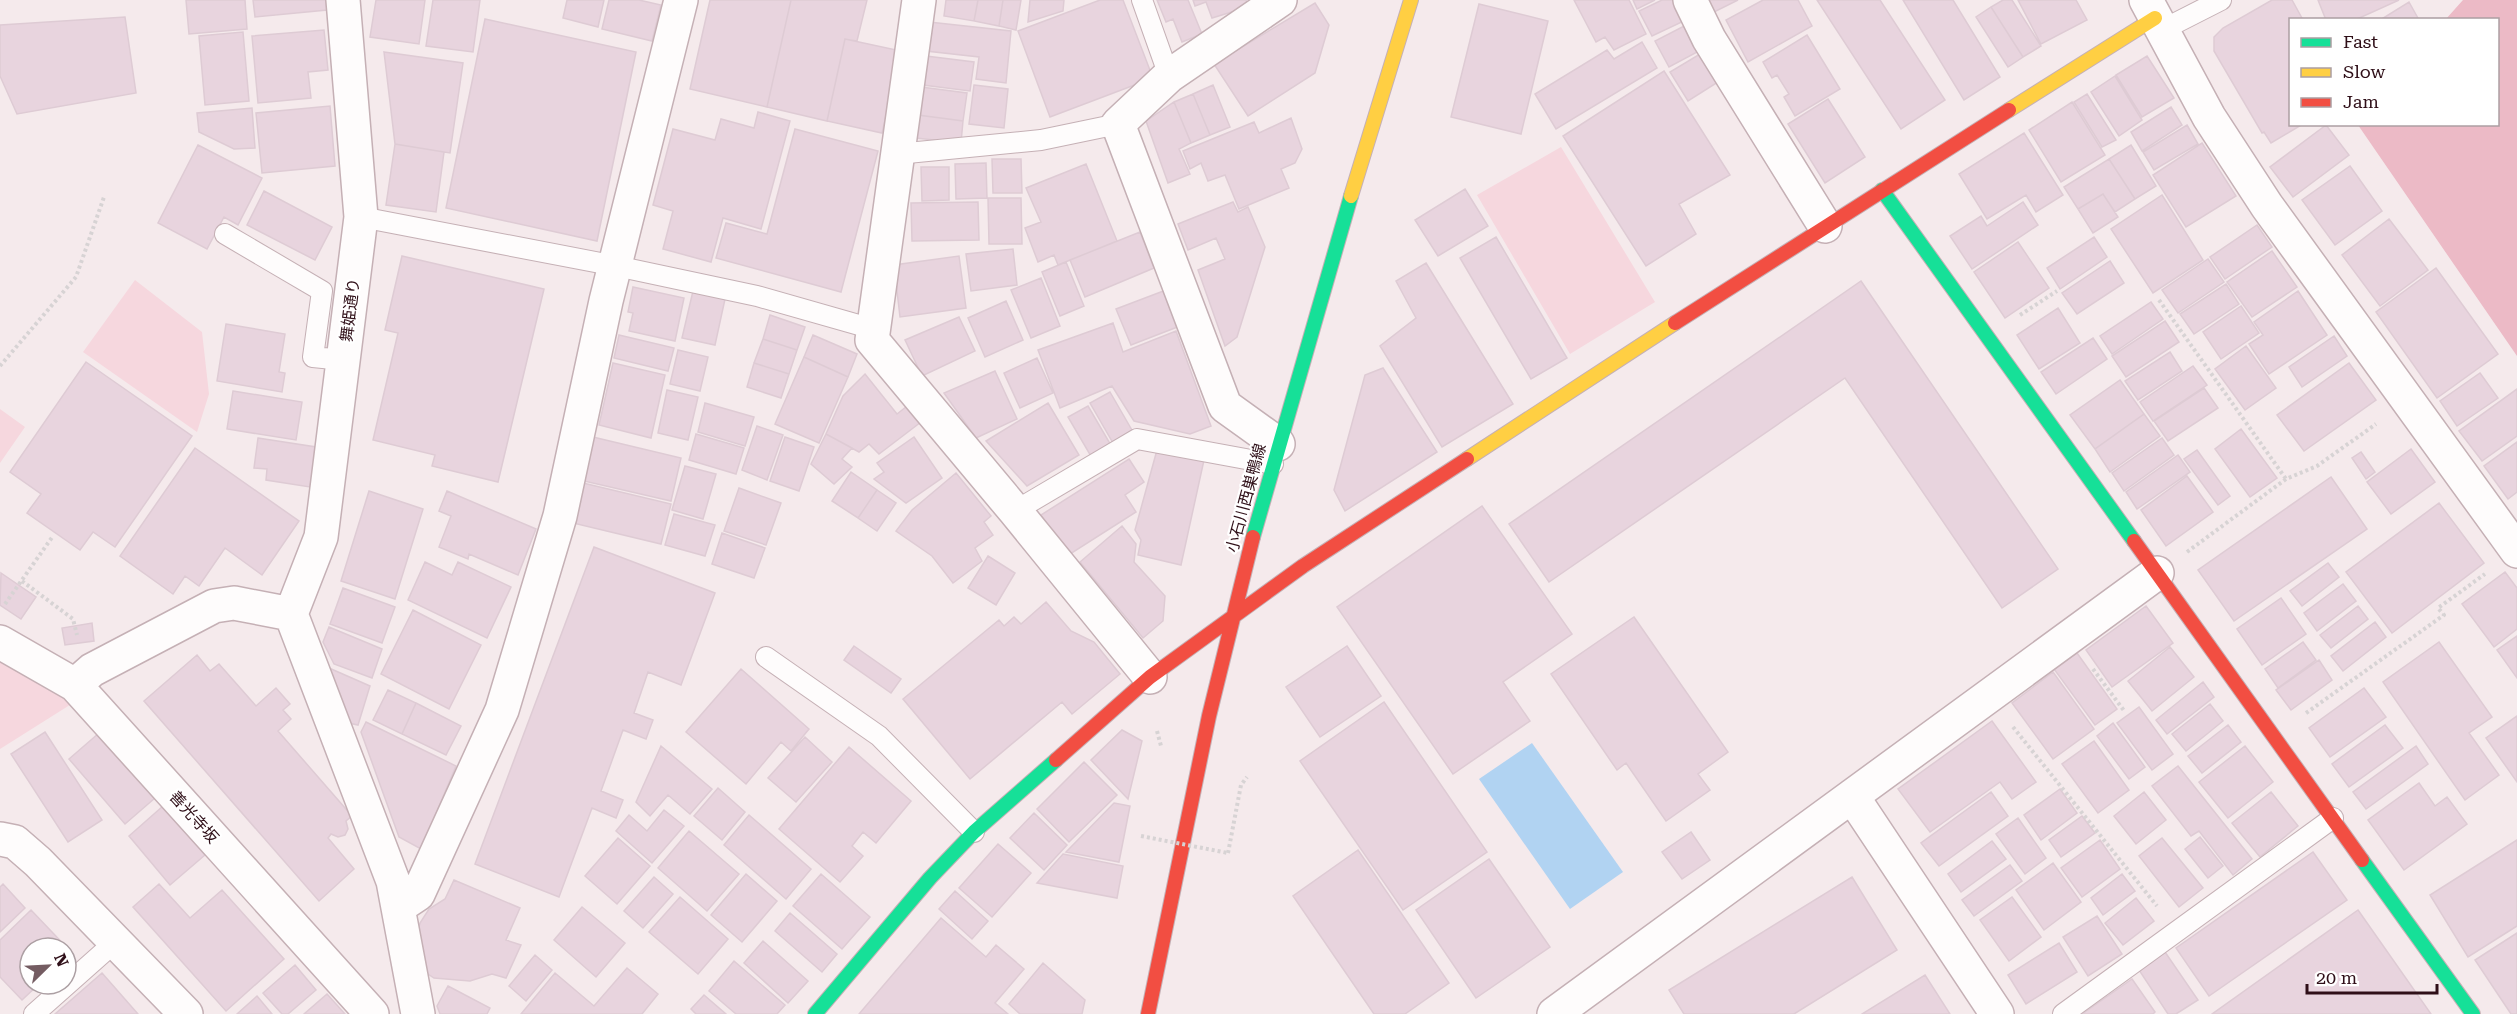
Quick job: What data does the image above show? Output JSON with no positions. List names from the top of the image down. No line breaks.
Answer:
{"streets":{"street":["舞姫通り","小石川西巣鴨線","善光寺坂"]},"legend":["Fast","Slow","Jam"],"scale_bar":"20 m","north":"top right"}
